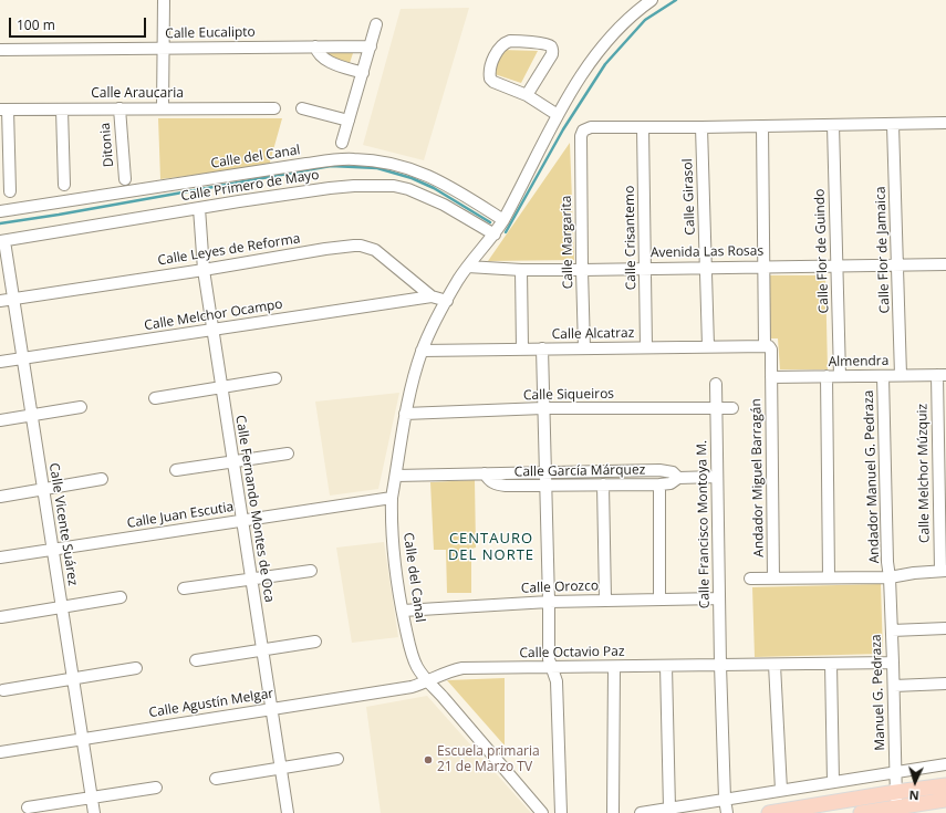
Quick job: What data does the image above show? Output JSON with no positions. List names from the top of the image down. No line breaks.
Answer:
{"streets":{"street":["Calle Eucalipto","Calle Araucaria","Ditonia","Calle del Canal","Calle Primero de Mayo","Calle Girasol","Calle Crisantemo","Calle Margarita","Calle Leyes de Reforma","Calle Flor de Jamaica","Calle Flor de Guindo","Avenida Las Rosas","Calle Melchor Ocampo","Calle Alcatraz","Almendra","Calle Siqueiros","Calle García Márquez","Calle Melchor Múzquiz","Andador Manuel G. Pedraza","Andador Miguel Barragán","Calle Fernando Montes de Oca","Calle Juan Escutia","Calle Vicente Suárez","Calle Francisco Montoya M.","Calle Orozco","Calle Octavio Paz","Manuel G. Pedraza","Calle Agustín Melgar"]},"crossings":[["Calle Araucaria","Ditonia"],["Calle del Canal","Calle Primero de Mayo"],["Calle del Canal","Calle Leyes de Reforma"],["Calle del Canal","Avenida Las Rosas"],["Calle del Canal","Calle Alcatraz"],["Calle del Canal","Calle Siqueiros"],["Calle del Canal","Calle García Márquez"],["Calle del Canal","Calle Juan Escutia"],["Calle del Canal","Calle Orozco"],["Calle del Canal","Calle Octavio Paz"],["Calle del Canal","Calle Agustín Melgar"],["Calle Primero de Mayo","Calle Fernando Montes de Oca"],["Calle Primero de Mayo","Calle Vicente Suárez"],["Calle Girasol","Avenida Las Rosas"],["Calle Girasol","Calle Alcatraz"],["Calle Crisantemo","Calle Margarita"],["Calle Crisantemo","Avenida Las Rosas"],["Calle Crisantemo","Calle Alcatraz"],["Calle Margarita","Avenida Las Rosas"],["Calle Margarita","Calle Alcatraz"],["Calle Leyes de Reforma","Calle Melchor Ocampo"],["Calle Leyes de Reforma","Calle Fernando Montes de Oca"],["Calle Leyes de Reforma","Calle Vicente Suárez"],["Calle Flor de Jamaica","Avenida Las Rosas"],["Calle Flor de Jamaica","Almendra"],["Calle Flor de Guindo","Avenida Las Rosas"],["Calle Flor de Guindo","Almendra"],["Calle Melchor Ocampo","Calle Fernando Montes de Oca"],["Calle Melchor Ocampo","Calle Vicente Suárez"],["Calle Alcatraz","Andador Miguel Barragán"],["Almendra","Calle Melchor Múzquiz"],["Almendra","Andador Manuel G. Pedraza"],["Almendra","Andador Miguel Barragán"],["Calle Siqueiros","Calle Francisco Montoya M."],["Calle García Márquez","Calle Francisco Montoya M."],["Andador Manuel G. Pedraza","Manuel G. Pedraza"],["Calle Fernando Montes de Oca","Calle Juan Escutia"],["Calle Fernando Montes de Oca","Calle Agustín Melgar"],["Calle Juan Escutia","Calle Vicente Suárez"],["Calle Vicente Suárez","Calle Agustín Melgar"],["Calle Francisco Montoya M.","Calle Orozco"],["Calle Francisco Montoya M.","Calle Octavio Paz"],["Calle Octavio Paz","Manuel G. Pedraza"],["Calle Octavio Paz","Calle Agustín Melgar"]],"districts":["CENTAURO DEL NORTE"],"places":["Escuela primaria 21 de Marzo TV"],"scale_bar":"100 m","north":"bottom"}
